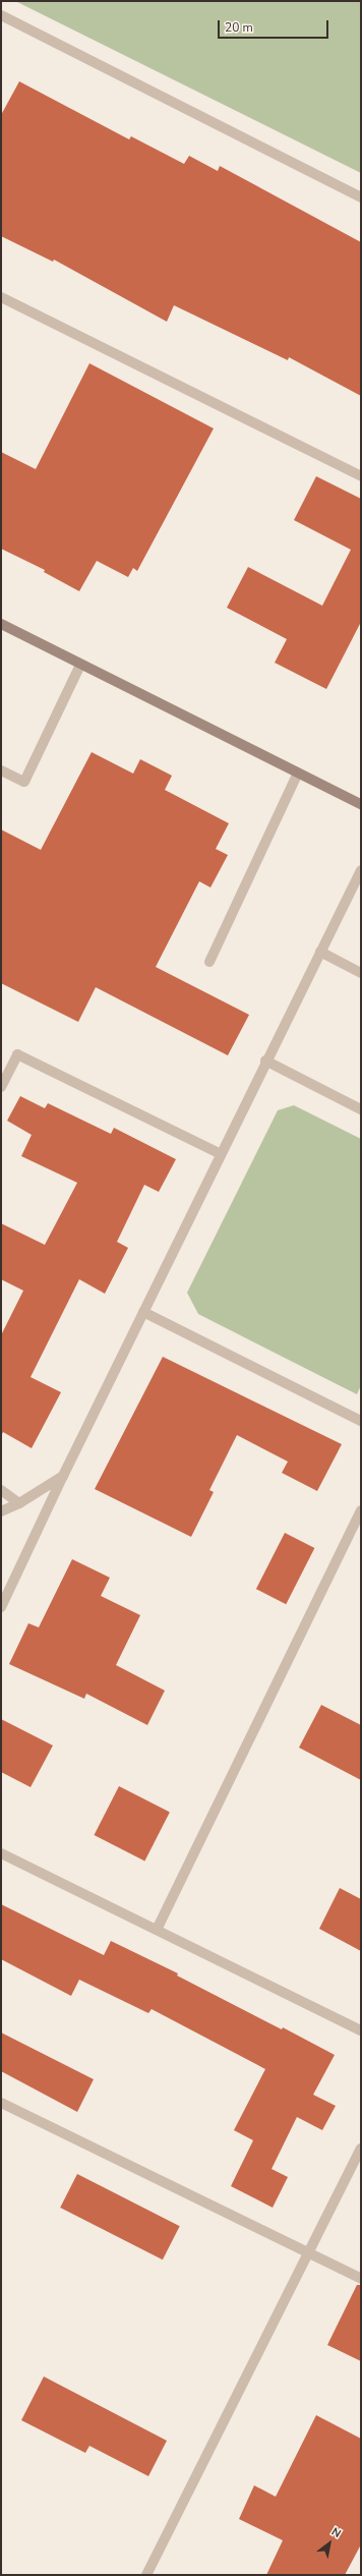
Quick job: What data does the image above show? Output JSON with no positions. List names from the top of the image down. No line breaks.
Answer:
{"scale_bar":"20 m","north":"top right"}
